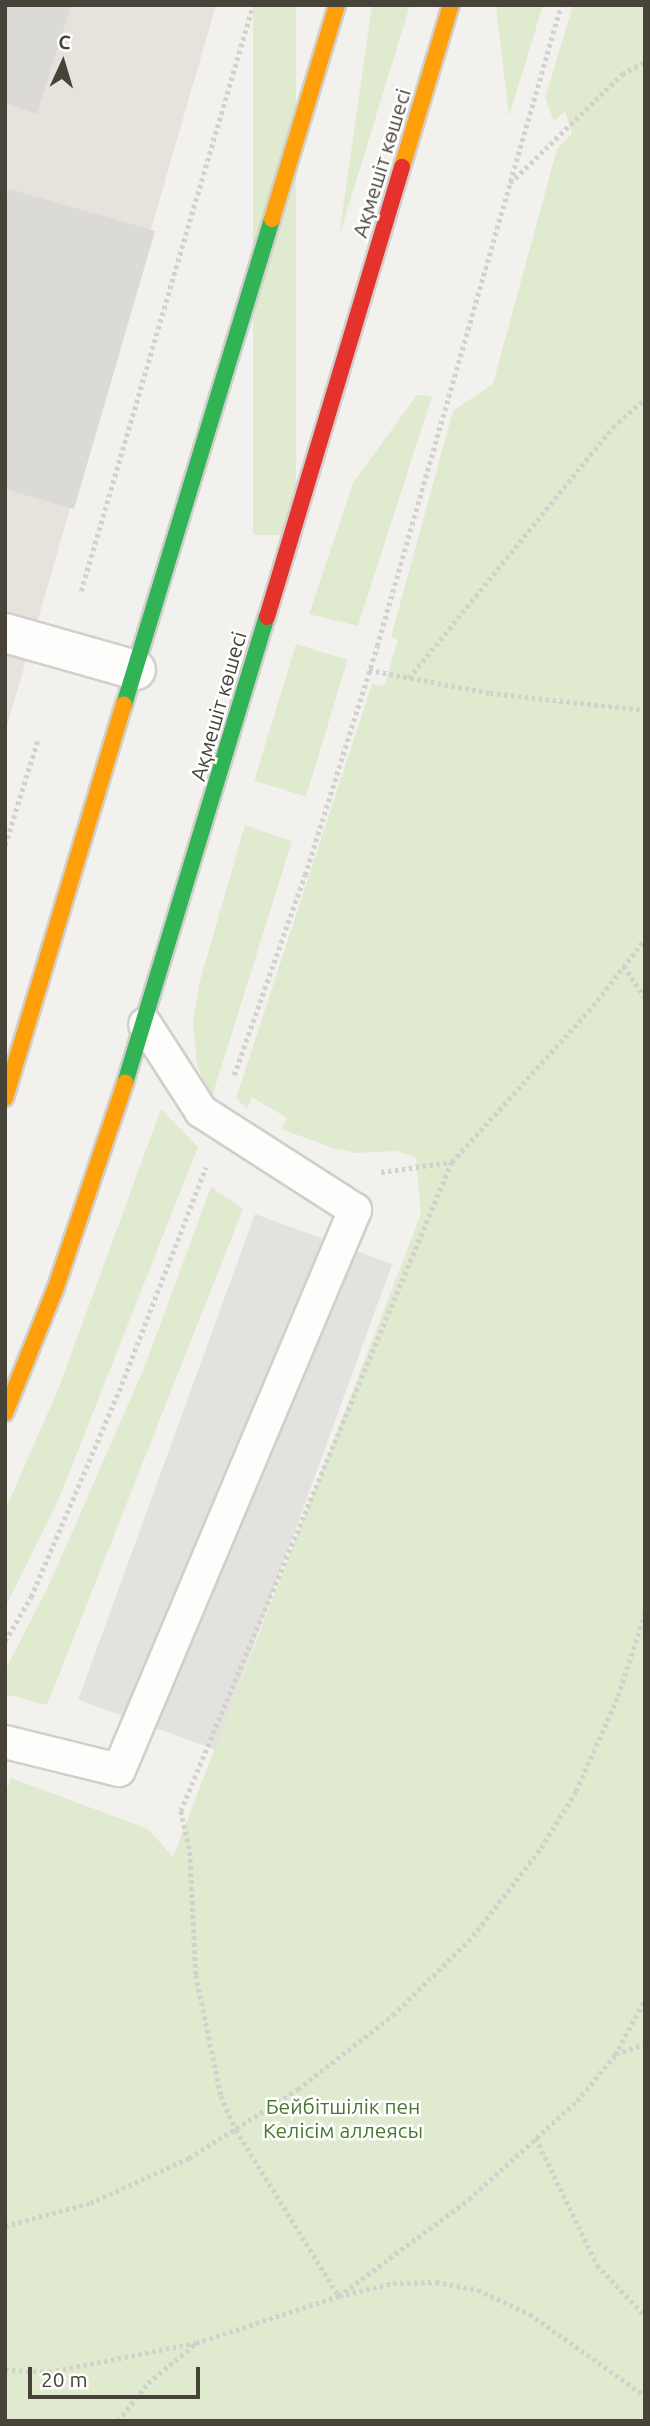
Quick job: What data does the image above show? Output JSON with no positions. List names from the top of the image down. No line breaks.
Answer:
{"streets":{"street":["Ақмешіт көшесі"]},"parks":["Бейбітшілік пен Келісім аллеясы"],"scale_bar":"20 m","north":"top"}
